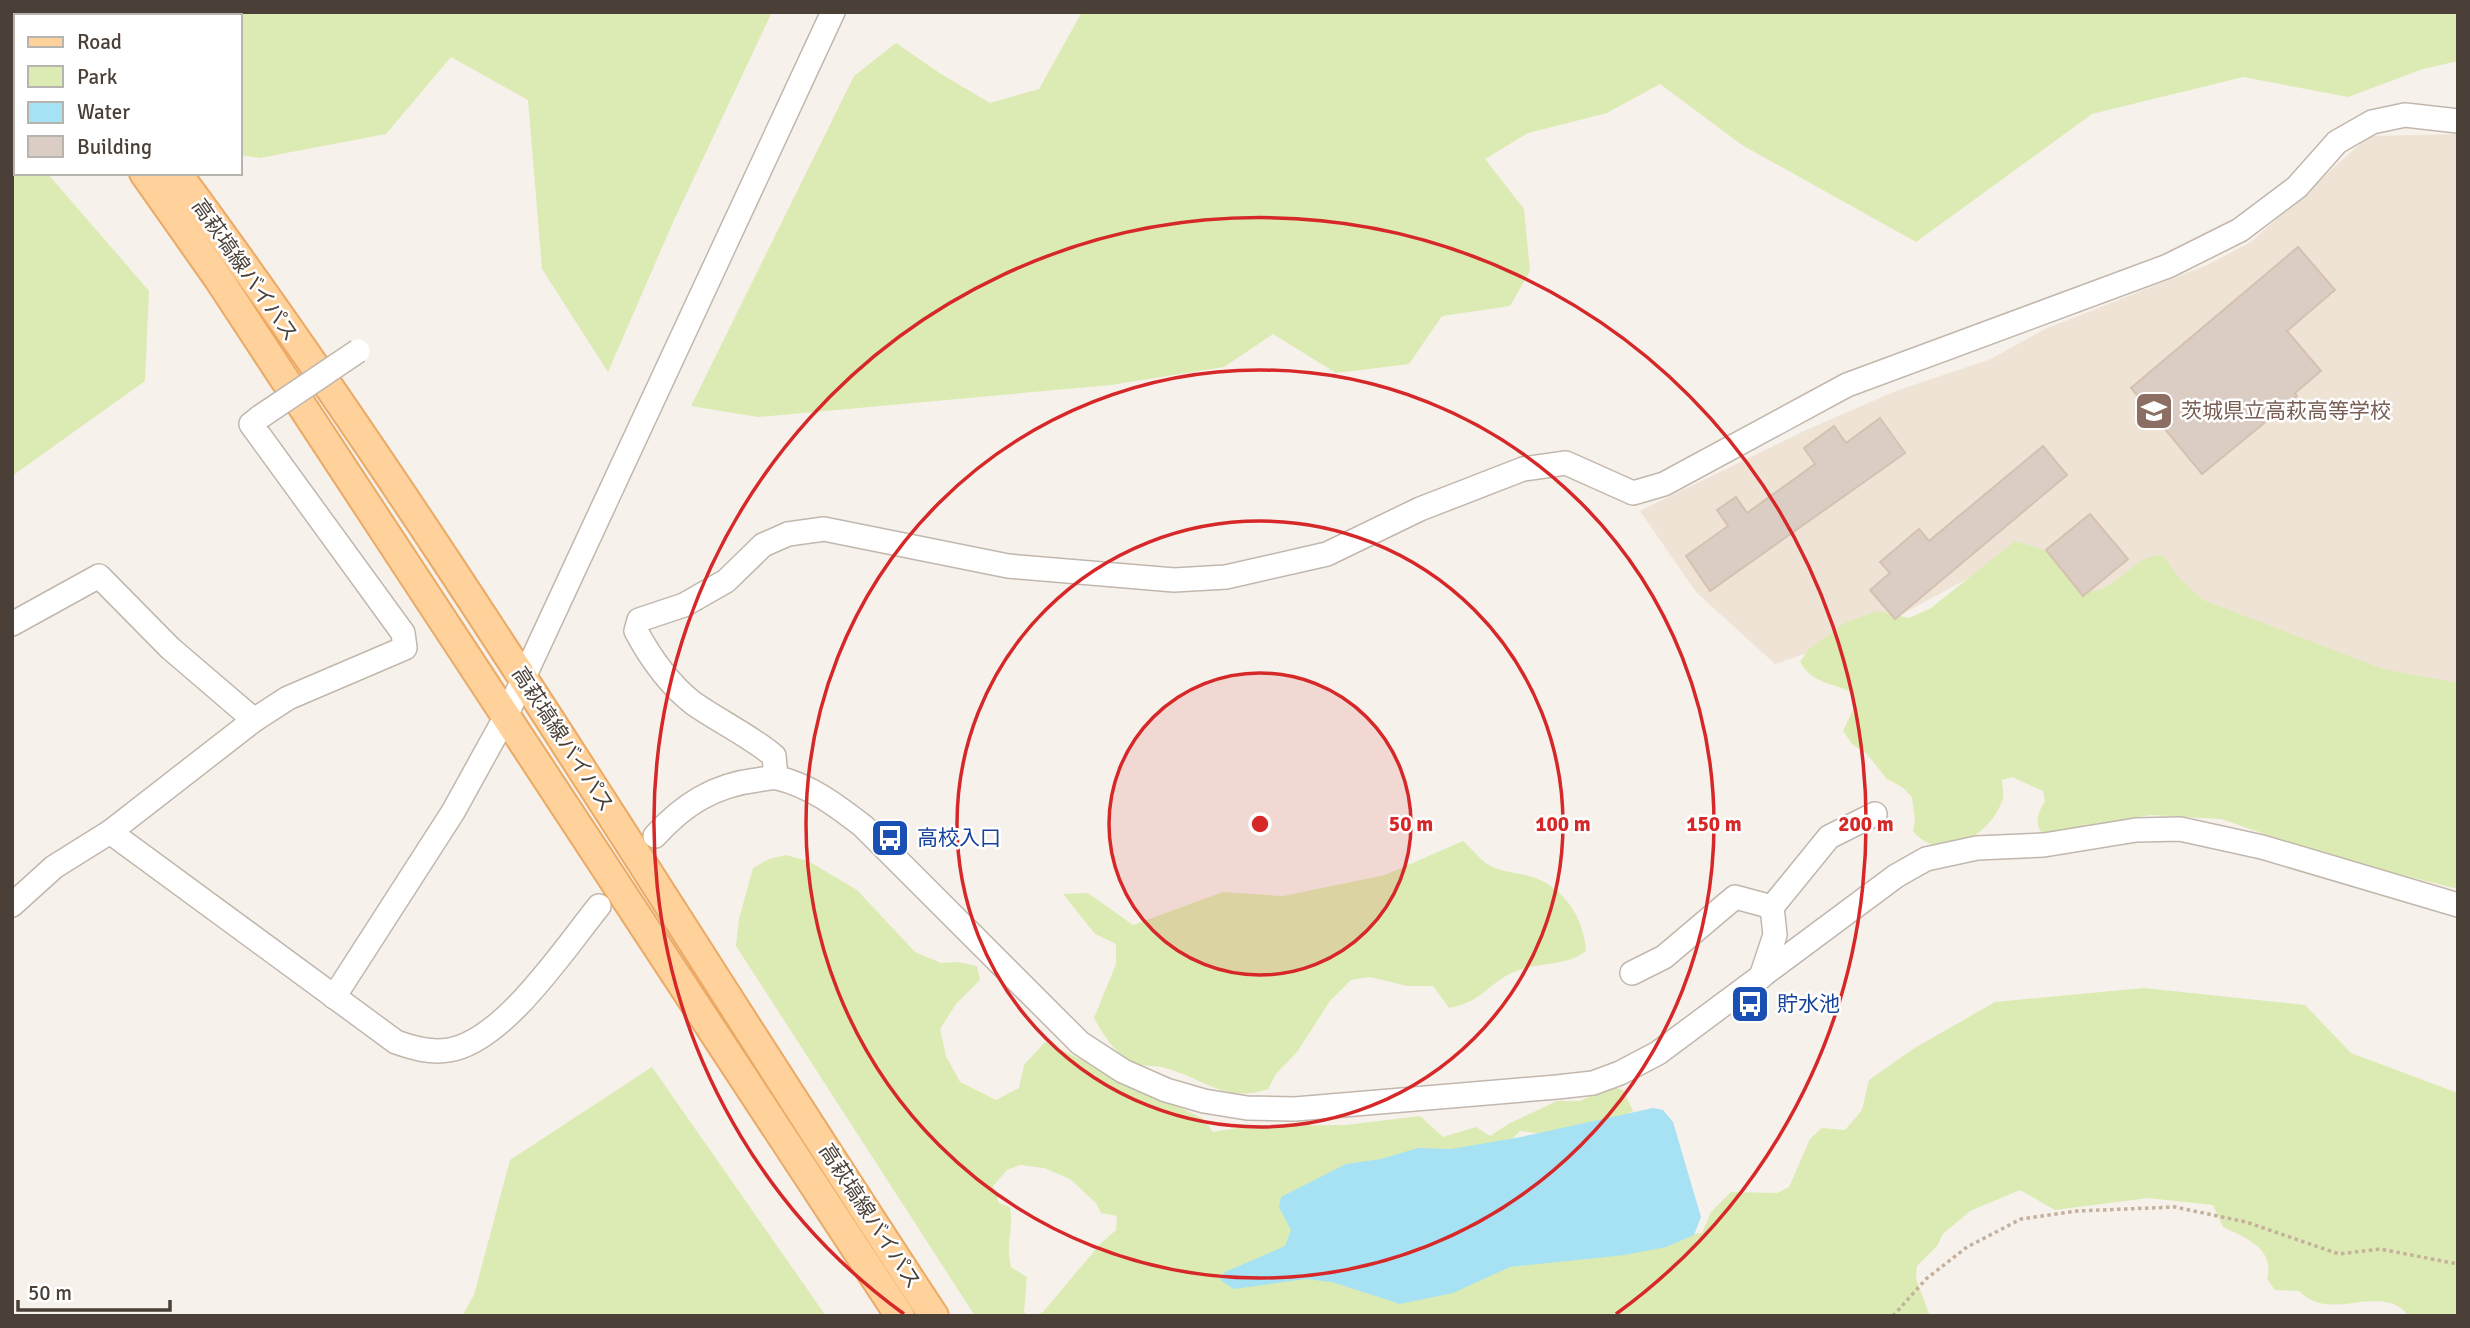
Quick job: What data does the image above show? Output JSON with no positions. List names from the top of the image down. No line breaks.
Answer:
{"streets":{"main road":["高萩塙線バイパス"]},"places":{"school or university":["茨城県立高萩高等学校"],"bus stop":["高校入口","貯水池"]},"legend":["Road","Park","Water","Building"],"scale_bar":"50 m","rings":["50 m","100 m","150 m","200 m"]}
